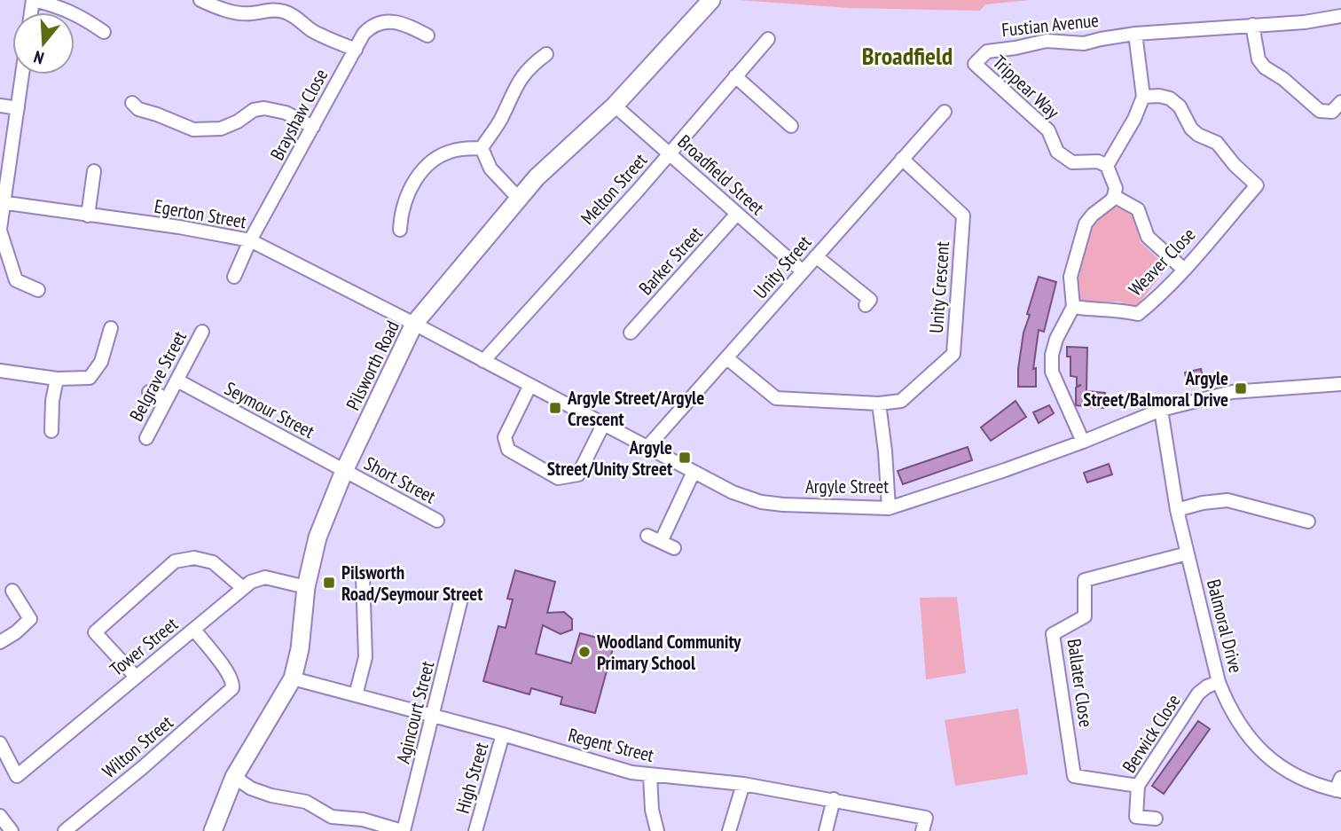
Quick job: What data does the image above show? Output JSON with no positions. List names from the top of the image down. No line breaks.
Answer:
{"streets":{"street":["Fustian Avenue","Trippear Way","Brayshaw Close","Broadfield Street","Melton Street","Egerton Street","Barker Street","Weaver Close","Unity Street","Unity Crescent","Pilsworth Road","Belgrave Street","Seymour Street","Short Street","Argyle Street","Balmoral Drive","Tower Street","Ballater Close","Agincourt Street","Berwick Close","Regent Street","Wilton Street","High Street"]},"crossings":[["Fustian Avenue","Trippear Way"],["Brayshaw Close","Egerton Street"],["Broadfield Street","Melton Street"],["Broadfield Street","Barker Street"],["Broadfield Street","Unity Street"],["Broadfield Street","Pilsworth Road"],["Melton Street","Argyle Street"],["Egerton Street","Pilsworth Road"],["Egerton Street","Argyle Street"],["Unity Street","Unity Crescent"],["Unity Street","Argyle Street"],["Pilsworth Road","Seymour Street"],["Pilsworth Road","Short Street"],["Pilsworth Road","Argyle Street"],["Pilsworth Road","Tower Street"],["Pilsworth Road","Regent Street"],["Belgrave Street","Seymour Street"],["Seymour Street","Short Street"],["Argyle Street","Balmoral Drive"],["Balmoral Drive","Ballater Close"],["Balmoral Drive","Berwick Close"],["Tower Street","Wilton Street"],["Ballater Close","Berwick Close"],["Agincourt Street","Regent Street"],["Regent Street","High Street"]],"districts":["Broadfield"],"places":{"transit":["Argyle Street/Balmoral Drive","Argyle Street/Argyle Crescent","Argyle Street/Unity Street","Pilsworth Road/Seymour Street"],"other":["Woodland Community Primary School"]},"north":"bottom"}
